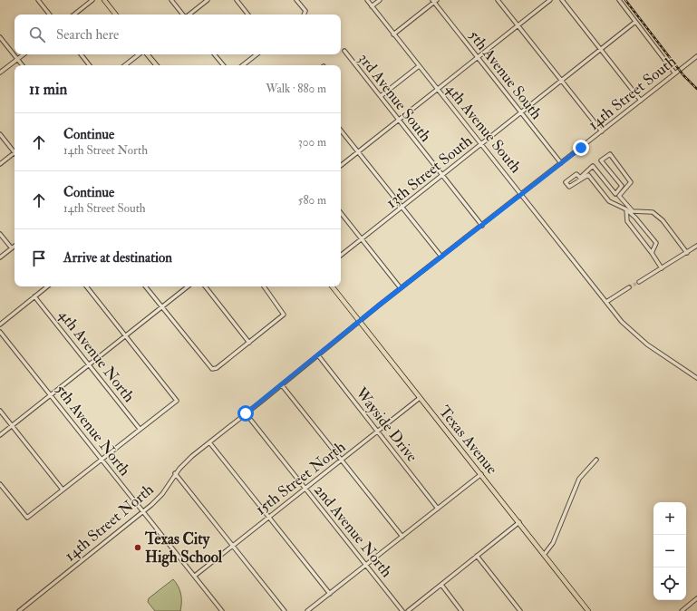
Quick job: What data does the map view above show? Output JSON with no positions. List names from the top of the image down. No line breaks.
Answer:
{"streets":{"main road":["Texas Avenue"],"street":["5th Avenue South","14th Street South","3rd Avenue South","4th Avenue South","13th Street South","4th Avenue North","Wayside Drive","5th Avenue North","15th Street North","14th Street North","2nd Avenue North"]},"crossings":[["5th Avenue South","14th Street South"],["5th Avenue South","13th Street South"],["14th Street South","3rd Avenue South"],["14th Street South","4th Avenue South"],["14th Street South","Texas Avenue"],["14th Street South","14th Street North"],["3rd Avenue South","13th Street South"],["4th Avenue South","13th Street South"],["Wayside Drive","15th Street North"],["Wayside Drive","14th Street North"],["5th Avenue North","15th Street North"],["5th Avenue North","14th Street North"],["Texas Avenue","15th Street North"],["Texas Avenue","14th Street North"],["15th Street North","2nd Avenue North"],["14th Street North","2nd Avenue North"]],"places":["Texas City High School"],"page":{"search":"Search here","heading":["11 min","Walk · 880 m"],"list":[["Continue","14th Street North","300 m"],["Continue","14th Street South","580 m"],"Arrive at destination"],"map_buttons":["+","−"]}}
